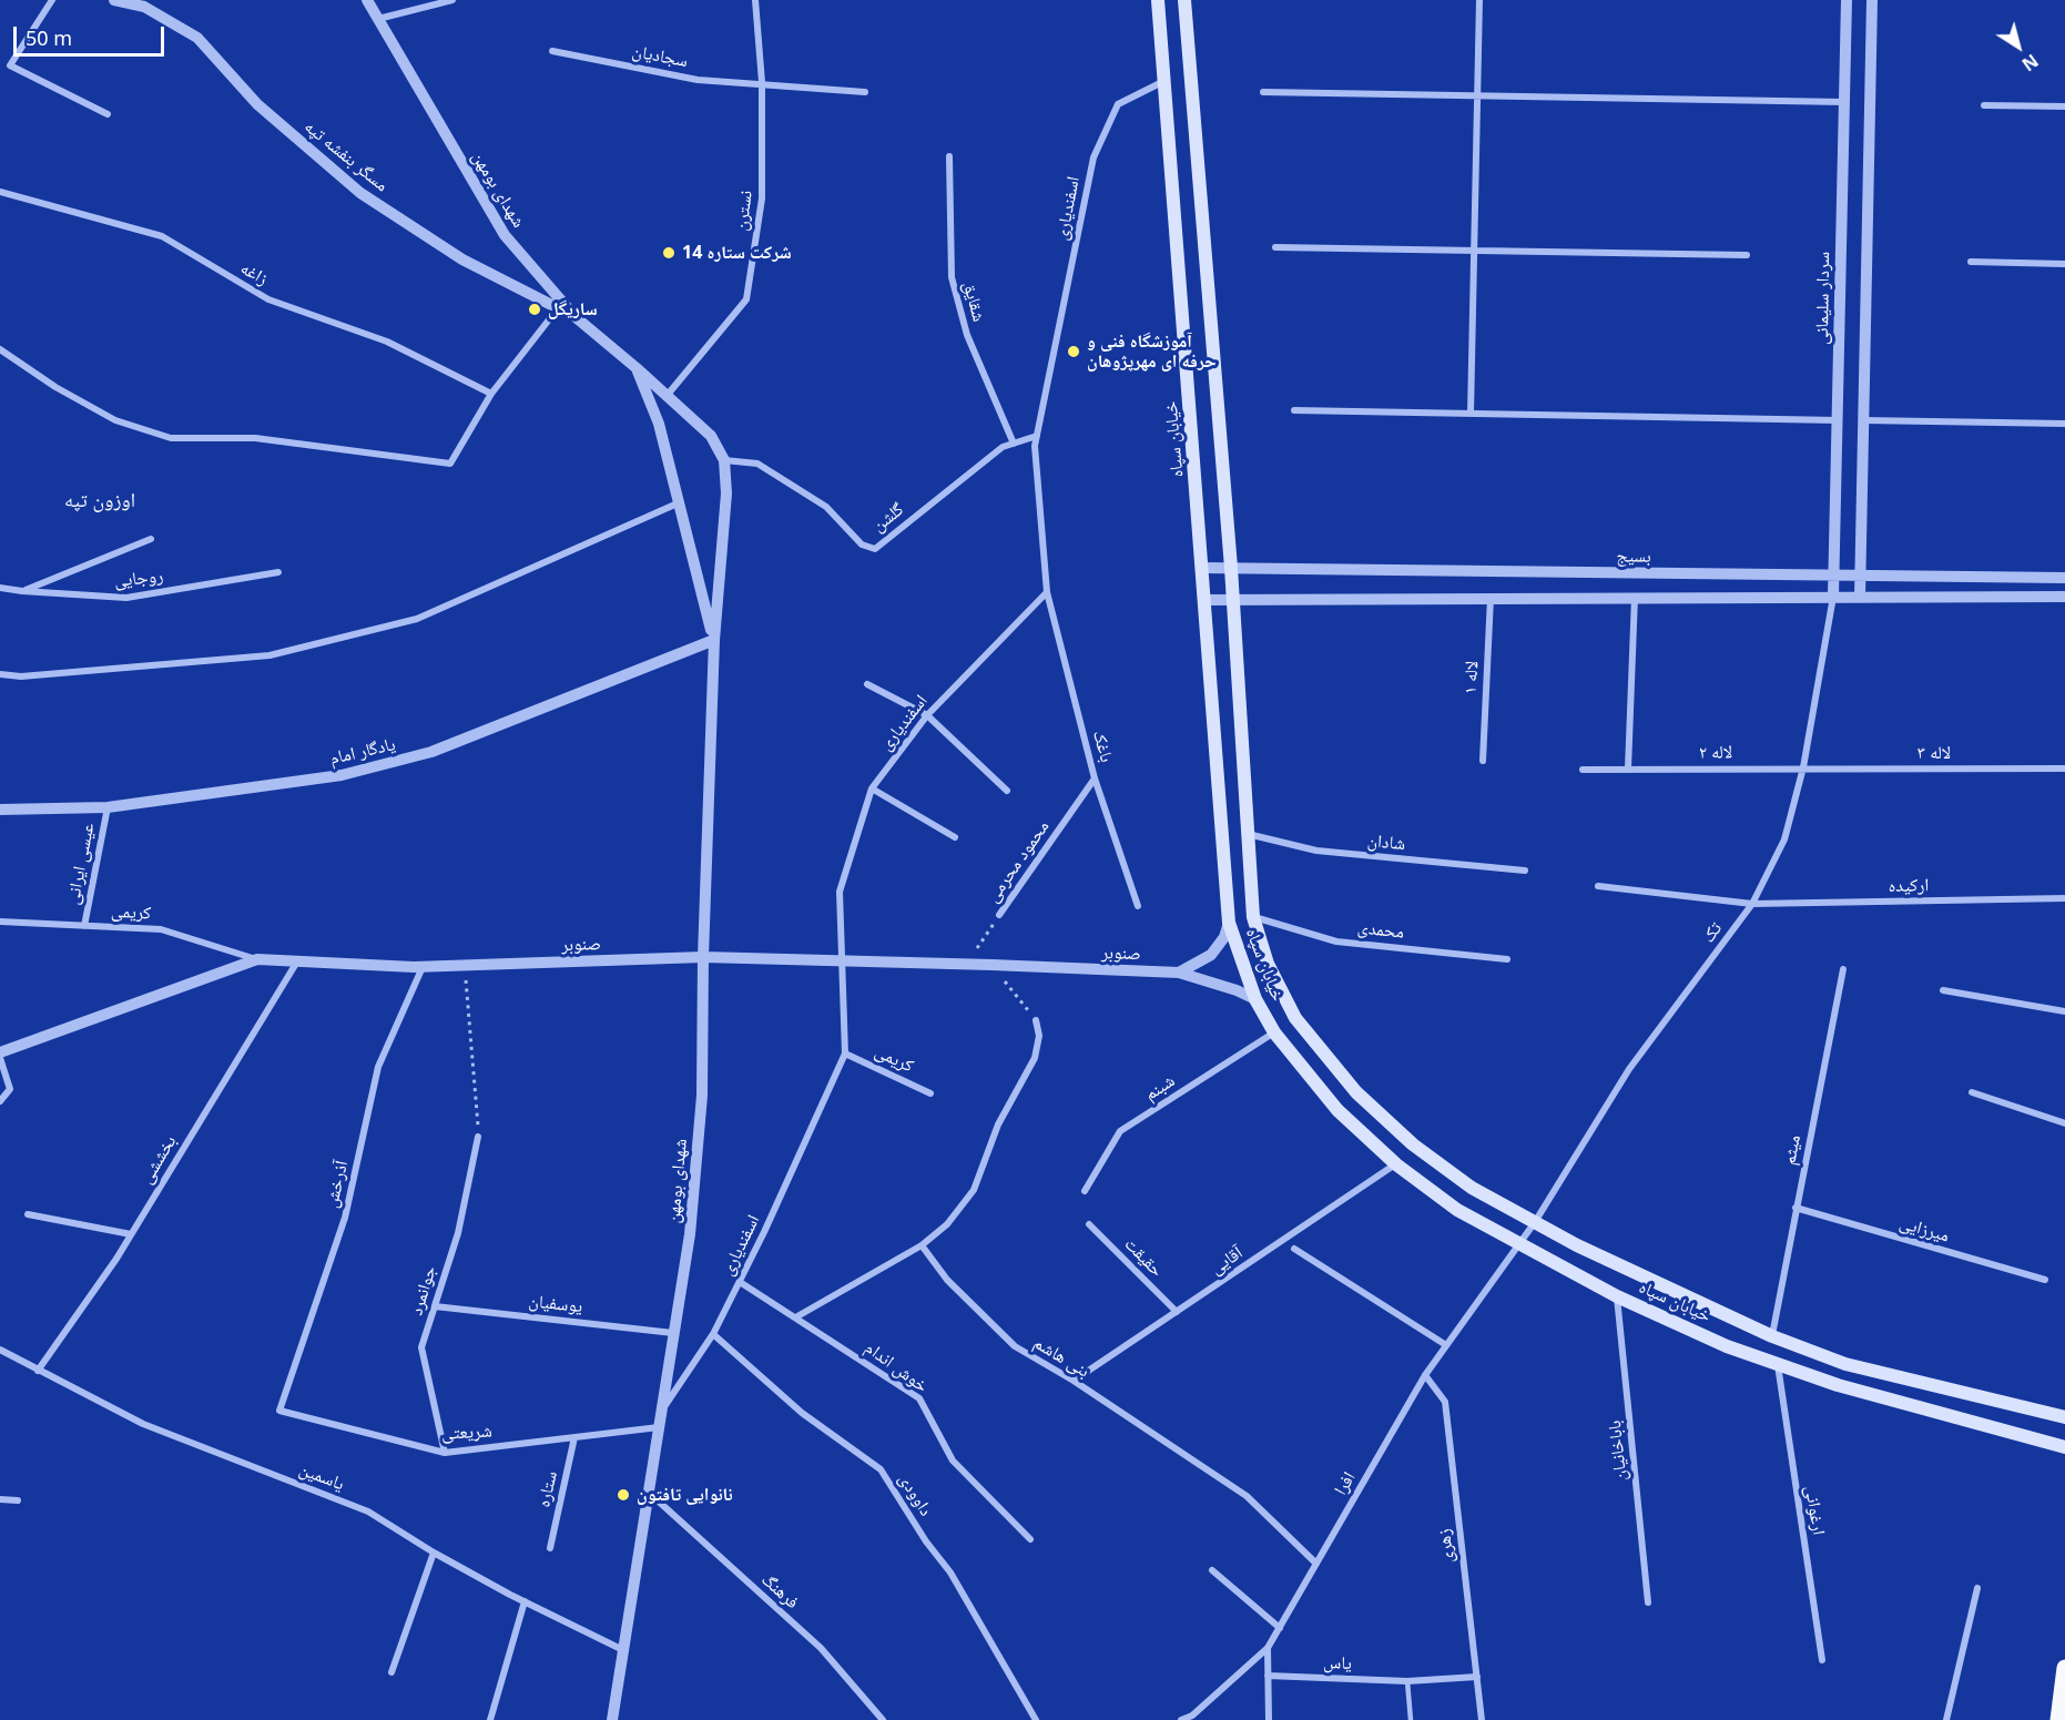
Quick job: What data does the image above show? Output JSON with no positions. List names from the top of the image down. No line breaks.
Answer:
{"streets":{"main road":["خیابان سپاه"],"street":["سجادیان","مسگر بنفشه تپه","شهدای بومهن","اسفندیاری","نسترن","زاغه","سردار سلیمانی","شقایق","گلشن","بسیج","روجایی","لاله ۱","باغک","یادگار امام","لاله ۲","لاله ۳","شادان","محمود محرمی","عیسی ایرانی","ارکیده","کریمی","محمدی","تک","صنوبر","شبنم","میثم","بخششی","آذرخش","میرزایی","حقیقت","آقایی","جوانمرد","یوسفیان","بنی هاشم","خوش اندام","شریعتی","باباخانیان","یاسمین","افرا","ستاره","داوودی","ارغوانی","زهری","فرهنگ","یاس"]},"crossings":[["سجادیان","نسترن"],["مسگر بنفشه تپه","شهدای بومهن"],["شهدای بومهن","اسفندیاری"],["شهدای بومهن","نسترن"],["شهدای بومهن","گلشن"],["شهدای بومهن","یادگار امام"],["شهدای بومهن","صنوبر"],["شهدای بومهن","یوسفیان"],["شهدای بومهن","شریعتی"],["شهدای بومهن","یاسمین"],["شهدای بومهن","فرهنگ"],["اسفندیاری","خیابان سپاه"],["اسفندیاری","گلشن"],["اسفندیاری","باغک"],["اسفندیاری","کریمی"],["اسفندیاری","صنوبر"],["اسفندیاری","خوش اندام"],["اسفندیاری","داوودی"],["سردار سلیمانی","بسیج"],["سردار سلیمانی","تک"],["شقایق","گلشن"],["خیابان سپاه","بسیج"],["خیابان سپاه","شادان"],["خیابان سپاه","محمدی"],["خیابان سپاه","تک"],["خیابان سپاه","صنوبر"],["خیابان سپاه","شبنم"],["خیابان سپاه","میثم"],["خیابان سپاه","آقایی"],["خیابان سپاه","باباخانیان"],["خیابان سپاه","افرا"],["خیابان سپاه","ارغوانی"],["باغک","محمود محرمی"],["یادگار امام","عیسی ایرانی"],["لاله ۲","لاله ۳"],["لاله ۲","تک"],["لاله ۳","تک"],["محمود محرمی","صنوبر"],["عیسی ایرانی","کریمی"],["ارکیده","تک"],["کریمی","صنوبر"],["تک","افرا"],["صنوبر","بخششی"],["صنوبر","آذرخش"],["میثم","میرزایی"],["بخششی","یاسمین"],["آذرخش","شریعتی"],["حقیقت","آقایی"],["آقایی","بنی هاشم"],["جوانمرد","یوسفیان"],["جوانمرد","شریعتی"],["بنی هاشم","افرا"],["شریعتی","ستاره"],["افرا","زهری"],["زهری","یاس"]],"districts":["اوزون تپه"],"places":["شرکت ستاره 14","ساریگل","آموزشگاه فنی و حرفه ای مهرپژوهان","نانوایی تافتون"],"scale_bar":"50 m","north":"bottom right"}
